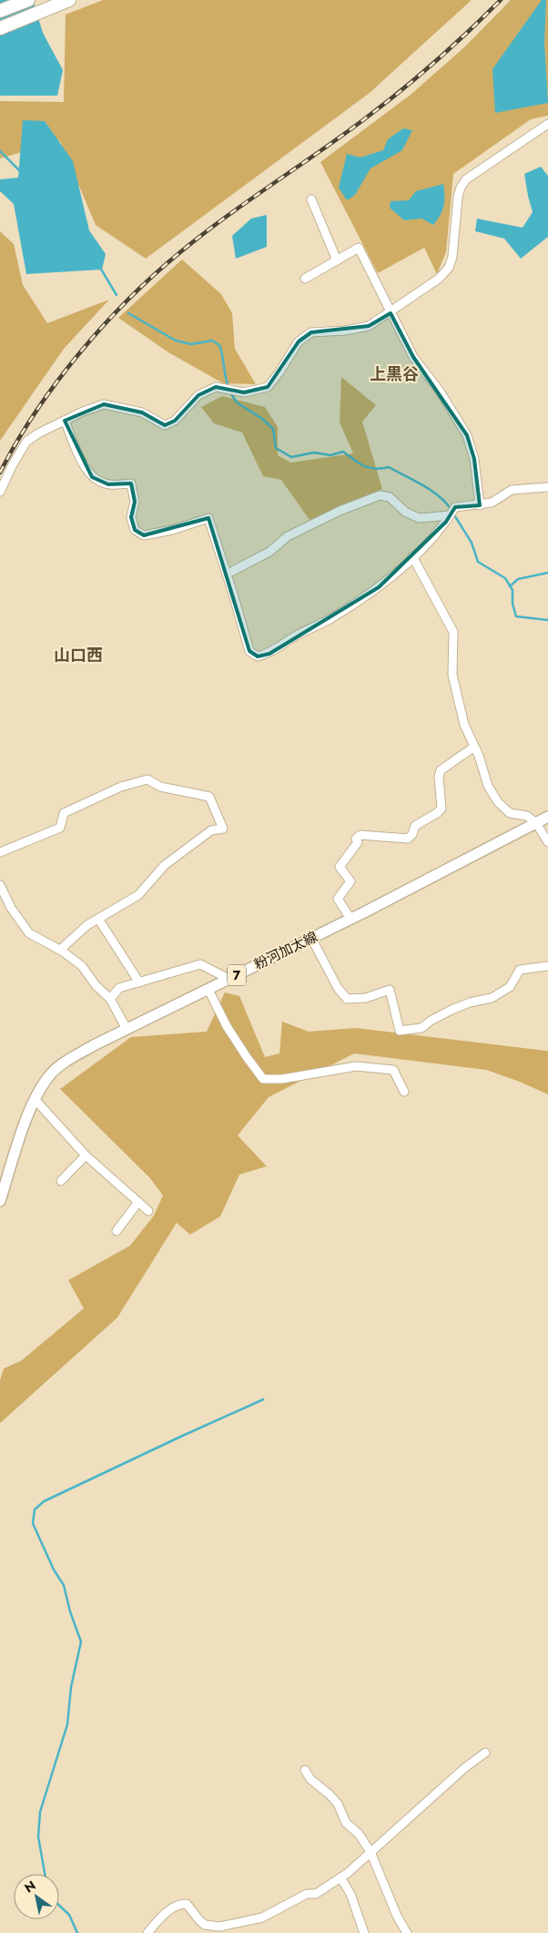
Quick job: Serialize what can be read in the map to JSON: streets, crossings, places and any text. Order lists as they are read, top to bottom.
{
  "streets": {
    "main road": ["粉河加太線", "7"]
  },
  "districts": ["上黒谷", "山口西"],
  "north": "top left"
}
